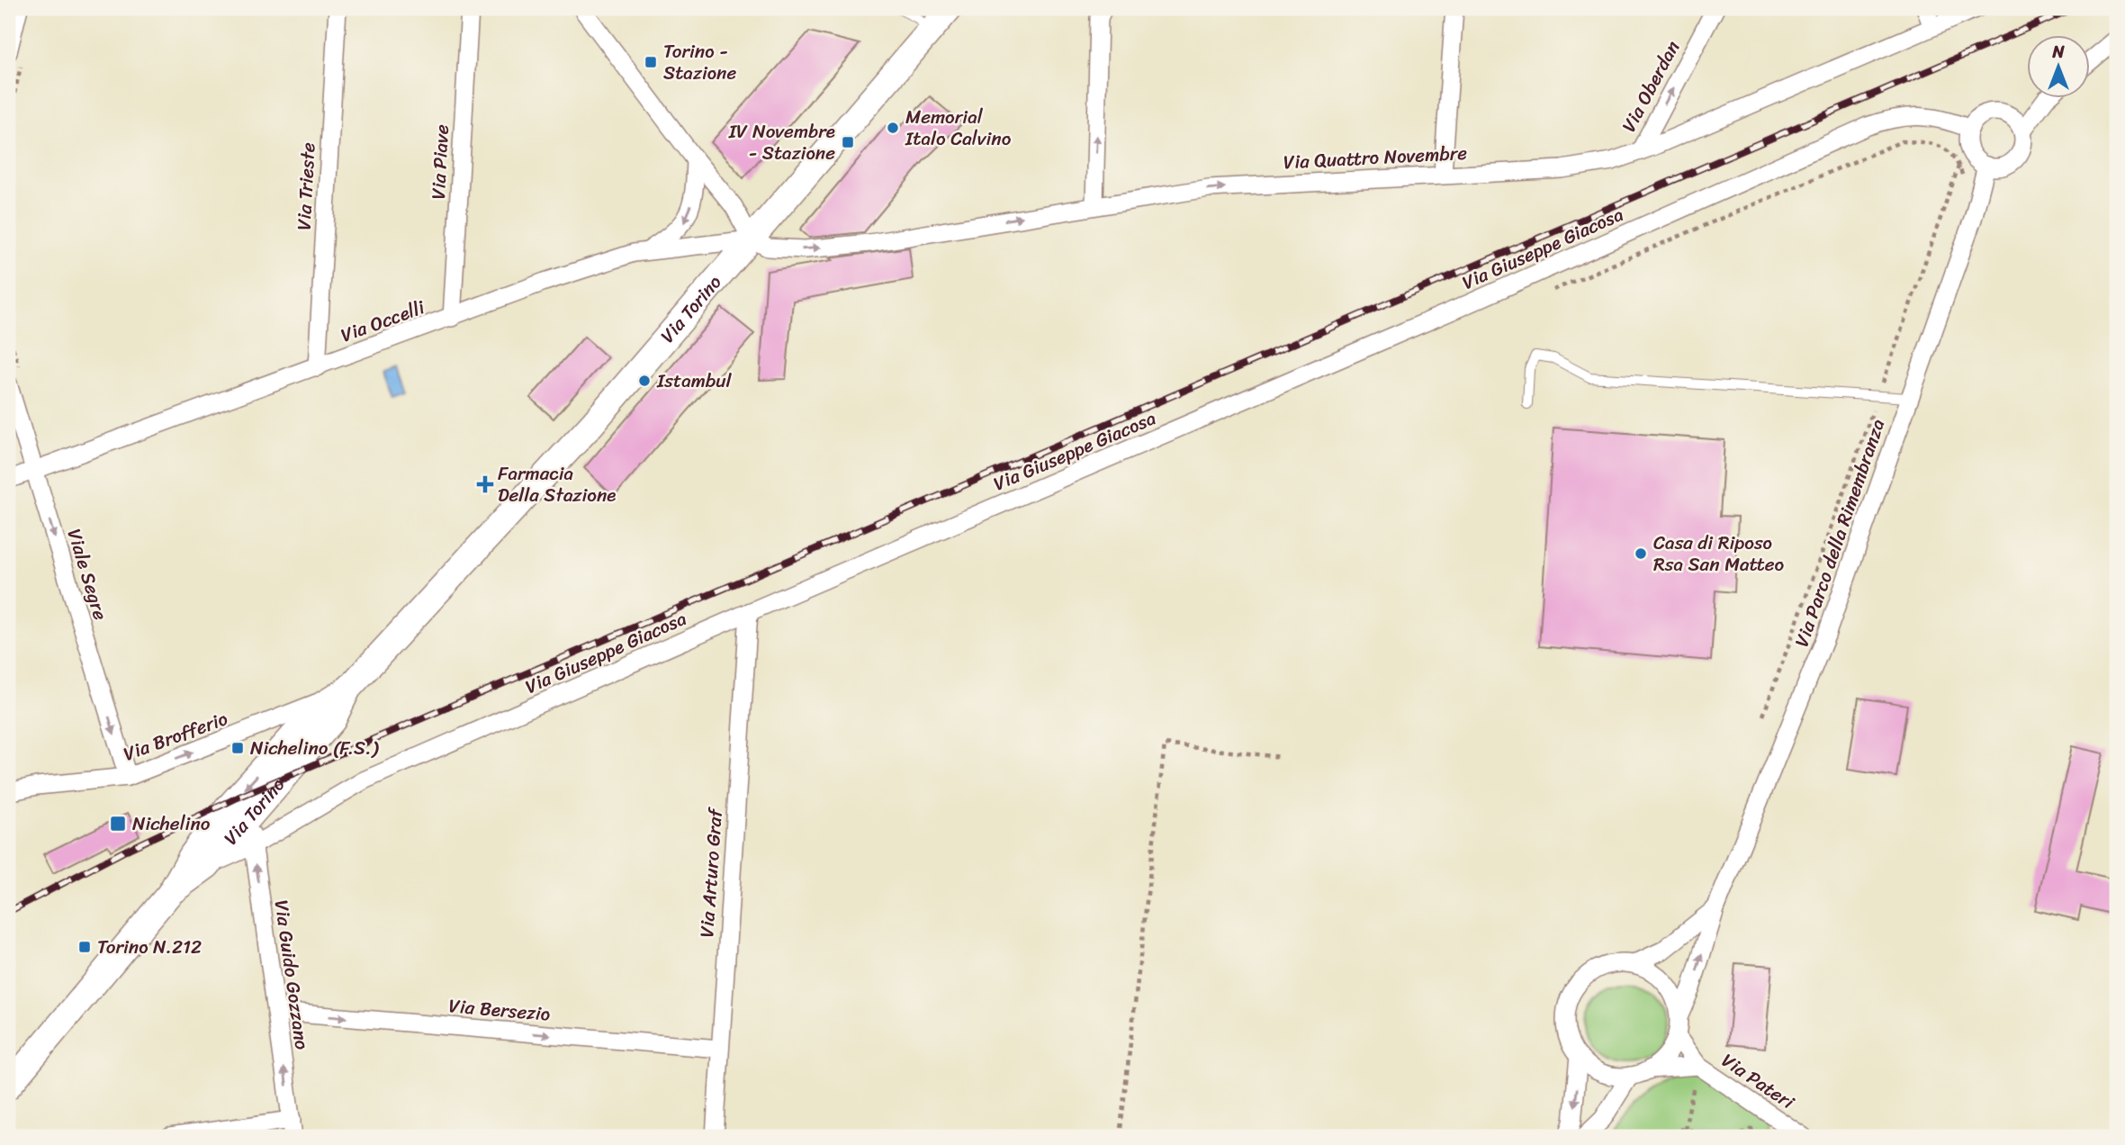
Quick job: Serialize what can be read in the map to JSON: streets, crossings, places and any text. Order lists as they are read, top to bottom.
{
  "streets": {
    "main road": ["Via Torino"],
    "street": [
      "Via Oberdan",
      "Via Quattro Novembre",
      "Via Piave",
      "Via Trieste",
      "Via Giuseppe Giacosa",
      "Via Occelli",
      "Via Parco della Rimembranza",
      "Viale Segre",
      "Via Brofferio",
      "Via Arturo Graf",
      "Via Guido Gozzano",
      "Via Bersezio",
      "Via Pateri"
    ]
  },
  "crossings": [
    ["Via Oberdan", "Via Quattro Novembre"],
    ["Via Quattro Novembre", "Via Torino"],
    ["Via Quattro Novembre", "Via Occelli"],
    ["Via Piave", "Via Occelli"],
    ["Via Trieste", "Via Occelli"],
    ["Via Giuseppe Giacosa", "Via Torino"],
    ["Via Giuseppe Giacosa", "Via Parco della Rimembranza"],
    ["Via Giuseppe Giacosa", "Via Arturo Graf"],
    ["Via Giuseppe Giacosa", "Via Guido Gozzano"],
    ["Via Torino", "Via Occelli"],
    ["Via Torino", "Via Brofferio"],
    ["Via Torino", "Via Guido Gozzano"],
    ["Via Occelli", "Viale Segre"],
    ["Via Parco della Rimembranza", "Via Pateri"],
    ["Viale Segre", "Via Brofferio"],
    ["Via Arturo Graf", "Via Bersezio"],
    ["Via Guido Gozzano", "Via Bersezio"]
  ],
  "one_way": [
    "Via Oberdan",
    "Via Quattro Novembre",
    "Viale Segre",
    "Via Brofferio",
    "Via Guido Gozzano",
    "Via Bersezio"
  ],
  "places": {
    "transit": [
      "Torino - Stazione",
      "IV Novembre - Stazione",
      "Nichelino (F.S.)",
      "Nichelino",
      "Torino N.212"
    ],
    "other": ["Memorial Italo Calvino", "Istambul", "Casa di Riposo Rsa San Matteo"],
    "health": ["Farmacia Della Stazione"]
  },
  "north": "top"
}
